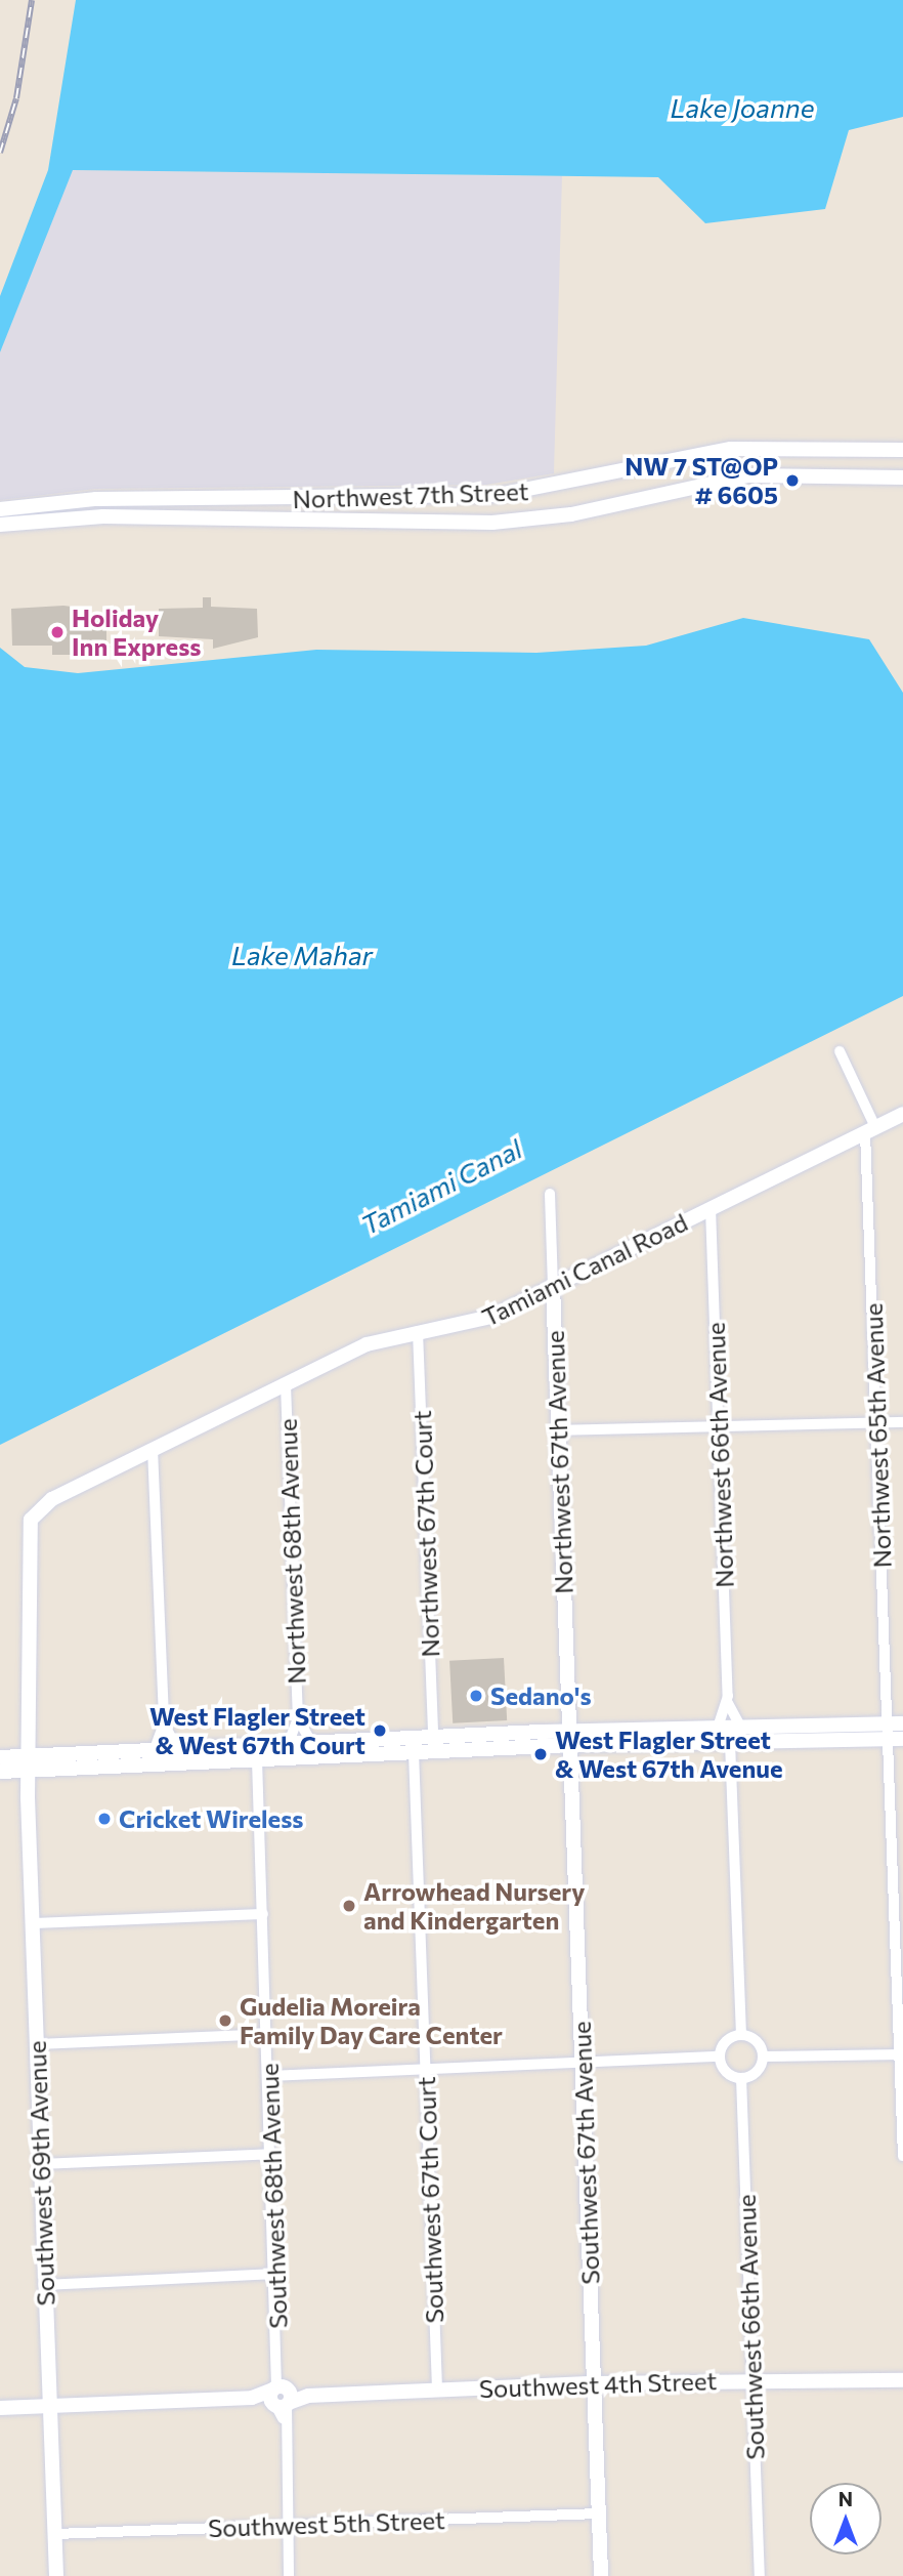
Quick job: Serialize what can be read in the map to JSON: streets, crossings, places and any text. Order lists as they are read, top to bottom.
{
  "streets": {
    "main road": [
      "Northwest 7th Street",
      "Tamiami Canal Road",
      "Northwest 67th Avenue",
      "Southwest 67th Avenue",
      "Southwest 69th Avenue",
      "Southwest 4th Street"
    ],
    "street": [
      "Northwest 65th Avenue",
      "Northwest 66th Avenue",
      "Northwest 67th Court",
      "Northwest 68th Avenue",
      "Southwest 68th Avenue",
      "Southwest 67th Court",
      "Southwest 66th Avenue",
      "Southwest 5th Street"
    ]
  },
  "crossings": [
    ["Tamiami Canal Road", "Northwest 65th Avenue"],
    ["Tamiami Canal Road", "Northwest 66th Avenue"],
    ["Tamiami Canal Road", "Northwest 67th Avenue"],
    ["Tamiami Canal Road", "Northwest 67th Court"],
    ["Tamiami Canal Road", "Northwest 68th Avenue"],
    ["Tamiami Canal Road", "Southwest 69th Avenue"],
    ["Northwest 67th Avenue", "Southwest 67th Avenue"],
    ["Southwest 67th Avenue", "Southwest 4th Street"],
    ["Southwest 67th Avenue", "Southwest 5th Street"],
    ["Southwest 69th Avenue", "Southwest 4th Street"],
    ["Southwest 69th Avenue", "Southwest 5th Street"],
    ["Southwest 68th Avenue", "Southwest 4th Street"],
    ["Southwest 68th Avenue", "Southwest 5th Street"],
    ["Southwest 67th Court", "Southwest 4th Street"],
    ["Southwest 66th Avenue", "Southwest 4th Street"]
  ],
  "water": ["Lake Joanne", "Lake Mahar", "Tamiami Canal"],
  "places": [
    "NW 7 ST@OP # 6605",
    "Holiday Inn Express",
    "Sedano's",
    "West Flagler Street & West 67th Court",
    "West Flagler Street & West 67th Avenue",
    "Cricket Wireless",
    "Arrowhead Nursery and Kindergarten",
    "Gudelia Moreira Family Day Care Center"
  ],
  "north": "top"
}
